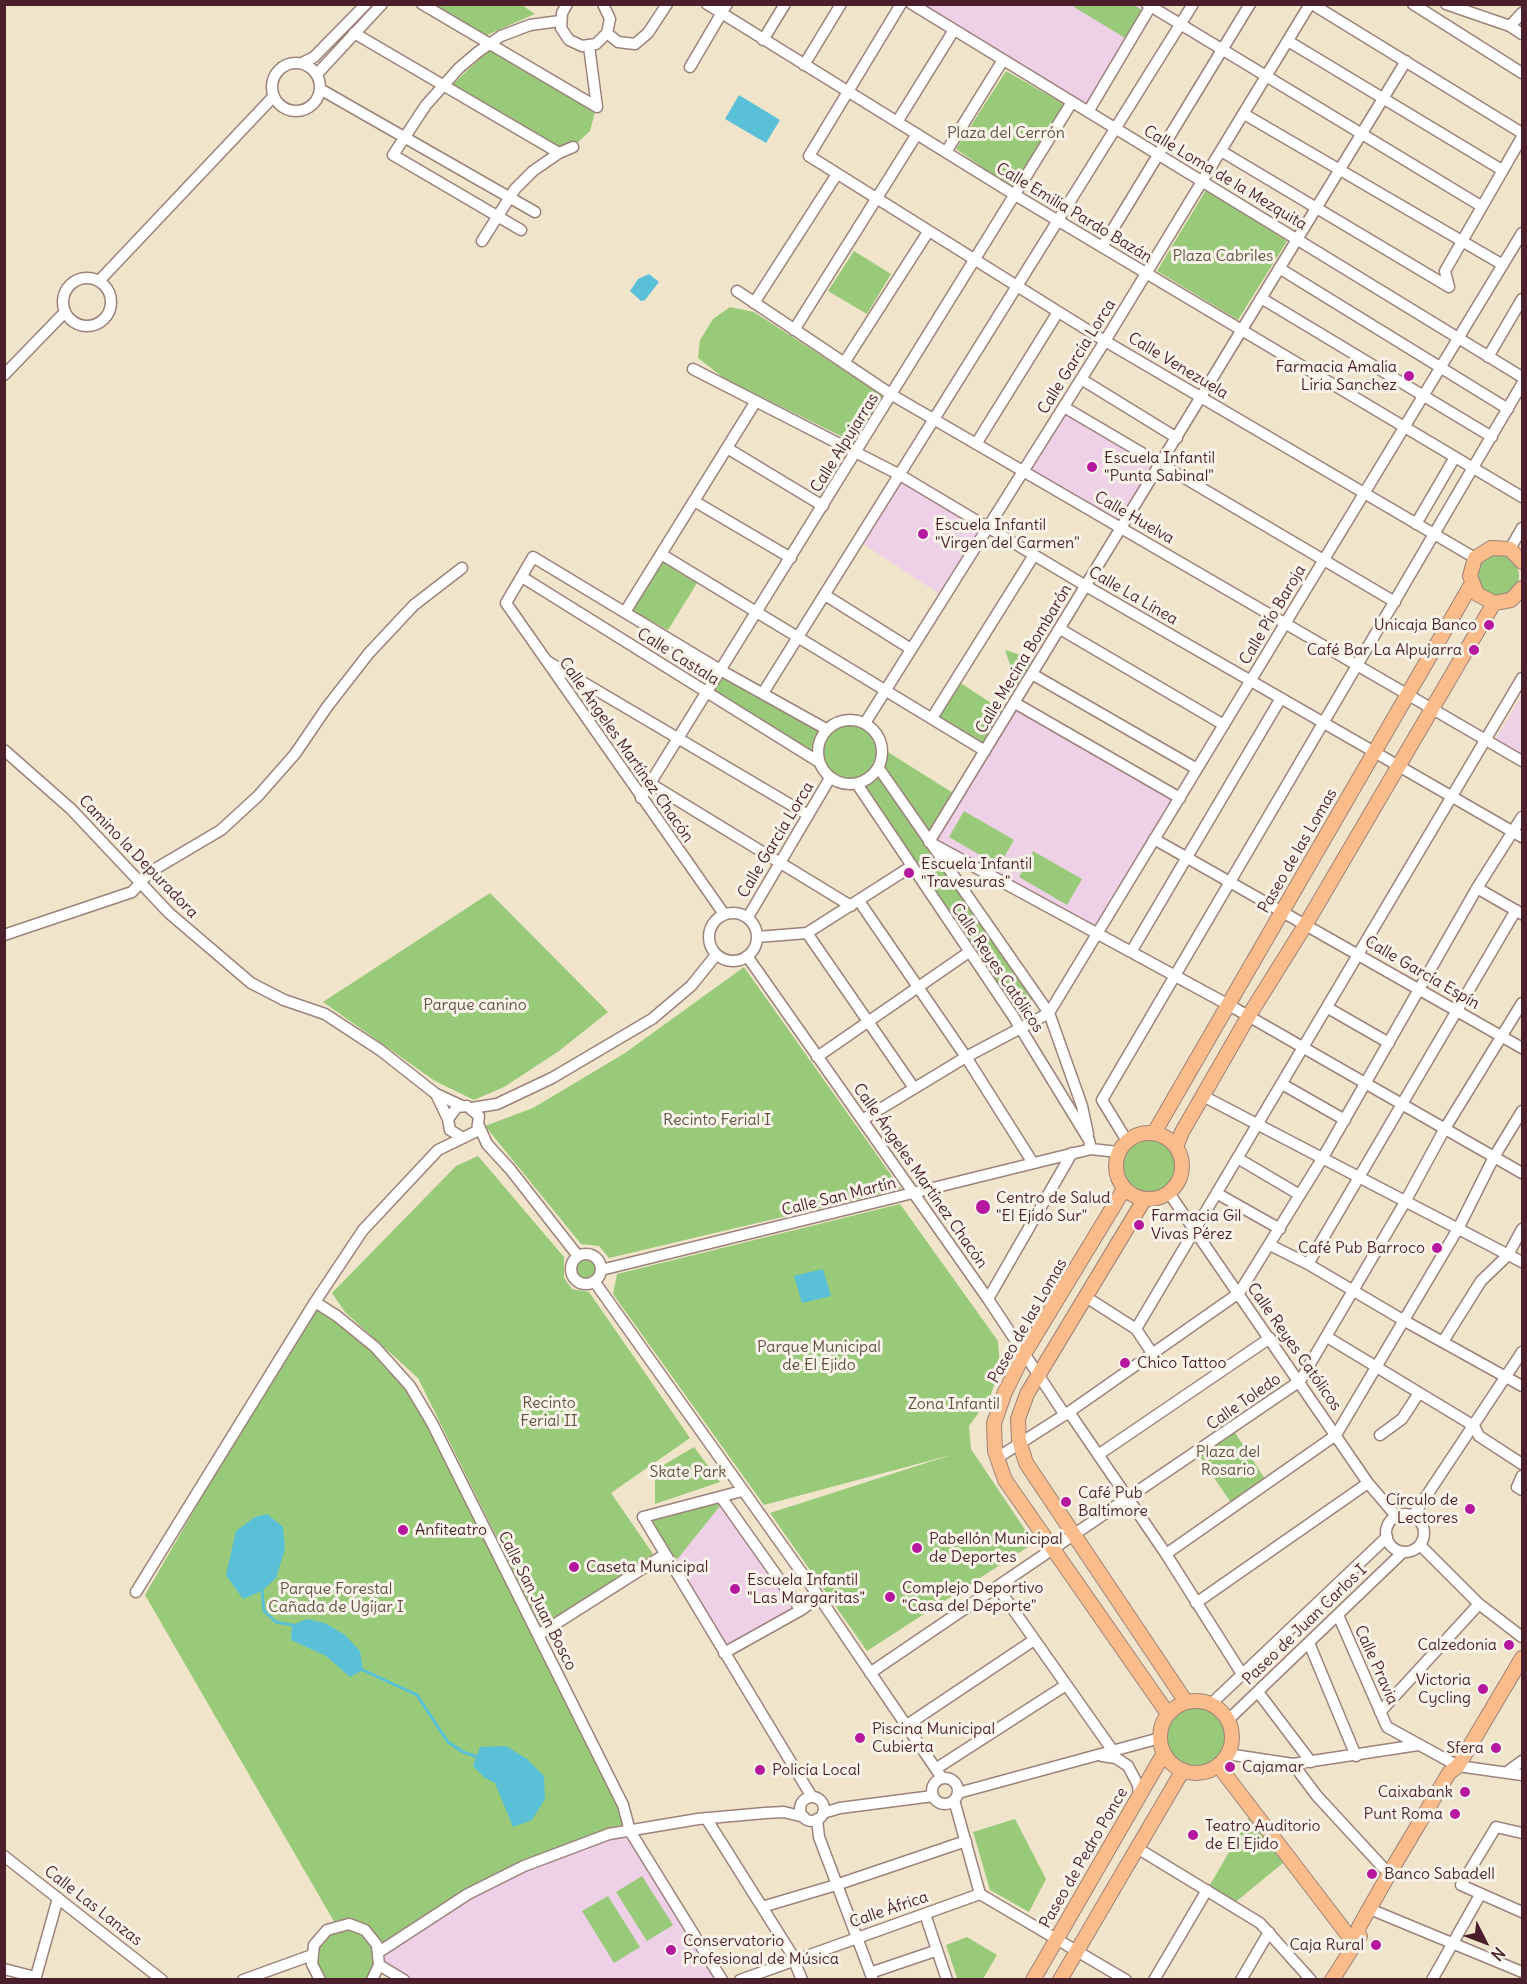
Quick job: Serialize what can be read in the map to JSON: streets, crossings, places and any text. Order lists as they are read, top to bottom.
{
  "streets": {
    "main road": ["Paseo de las Lomas", "Paseo de Pedro Ponce"],
    "street": [
      "Calle Loma de la Mezquita",
      "Calle Emilia Pardo Bazán",
      "Calle García Lorca",
      "Calle Venezuela",
      "Calle Alpujarras",
      "Calle Huelva",
      "Calle La Línea",
      "Calle Pío Baroja",
      "Calle Castala",
      "Calle Mecina Bombarón",
      "Calle Ángeles Martínez Chacón",
      "Camino la Depuradora",
      "Calle Reyes Católicos",
      "Calle García Espín",
      "Calle San Martín",
      "Calle Toledo",
      "Calle San Juan Bosco",
      "Paseo de Juan Carlos I",
      "Calle Pravia",
      "Calle Las Lanzas",
      "Calle África"
    ]
  },
  "crossings": [
    ["Calle Loma de la Mezquita", "Calle García Lorca"],
    ["Calle Loma de la Mezquita", "Calle Alpujarras"],
    ["Calle Loma de la Mezquita", "Calle Pío Baroja"],
    ["Calle Loma de la Mezquita", "Calle Mecina Bombarón"],
    ["Calle Emilia Pardo Bazán", "Calle García Lorca"],
    ["Calle Emilia Pardo Bazán", "Calle Venezuela"],
    ["Calle Emilia Pardo Bazán", "Calle Alpujarras"],
    ["Calle Emilia Pardo Bazán", "Calle Pío Baroja"],
    ["Calle Emilia Pardo Bazán", "Calle Mecina Bombarón"],
    ["Calle García Lorca", "Calle Venezuela"],
    ["Calle García Lorca", "Calle Huelva"],
    ["Calle García Lorca", "Calle La Línea"],
    ["Calle García Lorca", "Calle Castala"],
    ["Calle García Lorca", "Calle Ángeles Martínez Chacón"],
    ["Calle García Lorca", "Calle Reyes Católicos"],
    ["Calle Venezuela", "Calle Alpujarras"],
    ["Calle Venezuela", "Calle Pío Baroja"],
    ["Calle Venezuela", "Calle Mecina Bombarón"],
    ["Calle Alpujarras", "Calle Huelva"],
    ["Calle Alpujarras", "Calle La Línea"],
    ["Calle Alpujarras", "Calle Castala"],
    ["Calle Alpujarras", "Calle Ángeles Martínez Chacón"],
    ["Calle Huelva", "Calle Pío Baroja"],
    ["Calle Huelva", "Calle Mecina Bombarón"],
    ["Calle Huelva", "Paseo de las Lomas"],
    ["Calle La Línea", "Calle Pío Baroja"],
    ["Calle La Línea", "Calle Mecina Bombarón"],
    ["Calle La Línea", "Paseo de las Lomas"],
    ["Calle Pío Baroja", "Calle Reyes Católicos"],
    ["Calle Castala", "Calle Ángeles Martínez Chacón"],
    ["Calle Castala", "Calle Reyes Católicos"],
    ["Calle Mecina Bombarón", "Calle Reyes Católicos"],
    ["Calle Ángeles Martínez Chacón", "Paseo de las Lomas"],
    ["Calle Ángeles Martínez Chacón", "Calle San Martín"],
    ["Calle Ángeles Martínez Chacón", "Calle Toledo"],
    ["Calle Ángeles Martínez Chacón", "Paseo de Juan Carlos I"],
    ["Paseo de las Lomas", "Calle Reyes Católicos"],
    ["Paseo de las Lomas", "Calle García Espín"],
    ["Paseo de las Lomas", "Calle San Martín"],
    ["Paseo de las Lomas", "Calle Toledo"],
    ["Paseo de las Lomas", "Paseo de Juan Carlos I"],
    ["Paseo de las Lomas", "Paseo de Pedro Ponce"],
    ["Calle Reyes Católicos", "Calle San Martín"],
    ["Calle Reyes Católicos", "Calle Toledo"],
    ["Calle Reyes Católicos", "Paseo de Juan Carlos I"],
    ["Calle García Espín", "Calle Toledo"],
    ["Paseo de Juan Carlos I", "Calle Pravia"],
    ["Paseo de Juan Carlos I", "Paseo de Pedro Ponce"]
  ],
  "parks": [
    "Plaza del Cerrón",
    "Plaza Cabriles",
    "Parque canino",
    "Recinto Ferial I",
    "Parque Municipal de El Ejido",
    "Recinto Ferial II",
    "Zona Infantil",
    "Plaza del Rosario",
    "Skate Park",
    "Parque Forestal Cañada de Ugíjar I"
  ],
  "places": [
    "Farmacia Amalia Liria Sanchez",
    "Escuela Infantil \"Punta Sabinal\"",
    "Escuela Infantil \"Virgen del Carmen\"",
    "Unicaja Banco",
    "Café Bar La Alpujarra",
    "Escuela Infantil \"Travesuras\"",
    "Centro de Salud \"El Ejido Sur\"",
    "Farmacia Gil Vivas Pérez",
    "Café Pub Barroco",
    "Chico Tattoo",
    "Café Pub Baltimore",
    "Círculo de Lectores",
    "Anfiteatro",
    "Pabellón Municipal de Deportes",
    "Caseta Municipal",
    "Escuela Infantil \"Las Margaritas\"",
    "Complejo Deportivo \"Casa del Deporte\"",
    "Calzedonia",
    "Victoria Cycling",
    "Piscina Municipal Cubierta",
    "Sfera",
    "Cajamar",
    "Policía Local",
    "Caixabank",
    "Punt Roma",
    "Teatro Auditorio de El Ejido",
    "Banco Sabadell",
    "Caja Rural",
    "Conservatorio Profesional de Música"
  ],
  "north": "bottom right"
}
